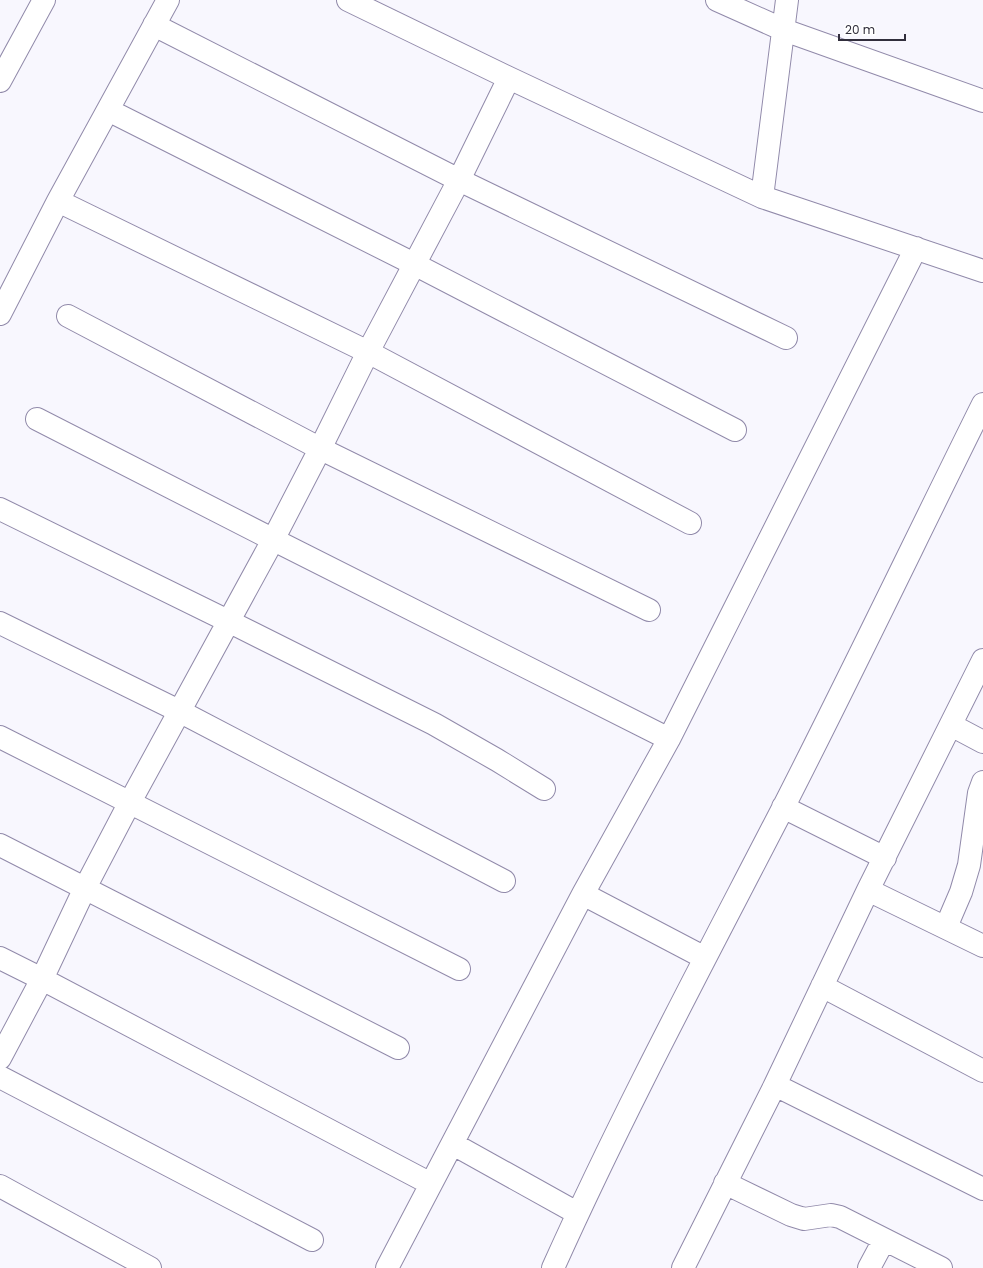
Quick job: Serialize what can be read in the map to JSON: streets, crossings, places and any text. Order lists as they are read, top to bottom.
{
  "scale_bar": "20 m"
}
